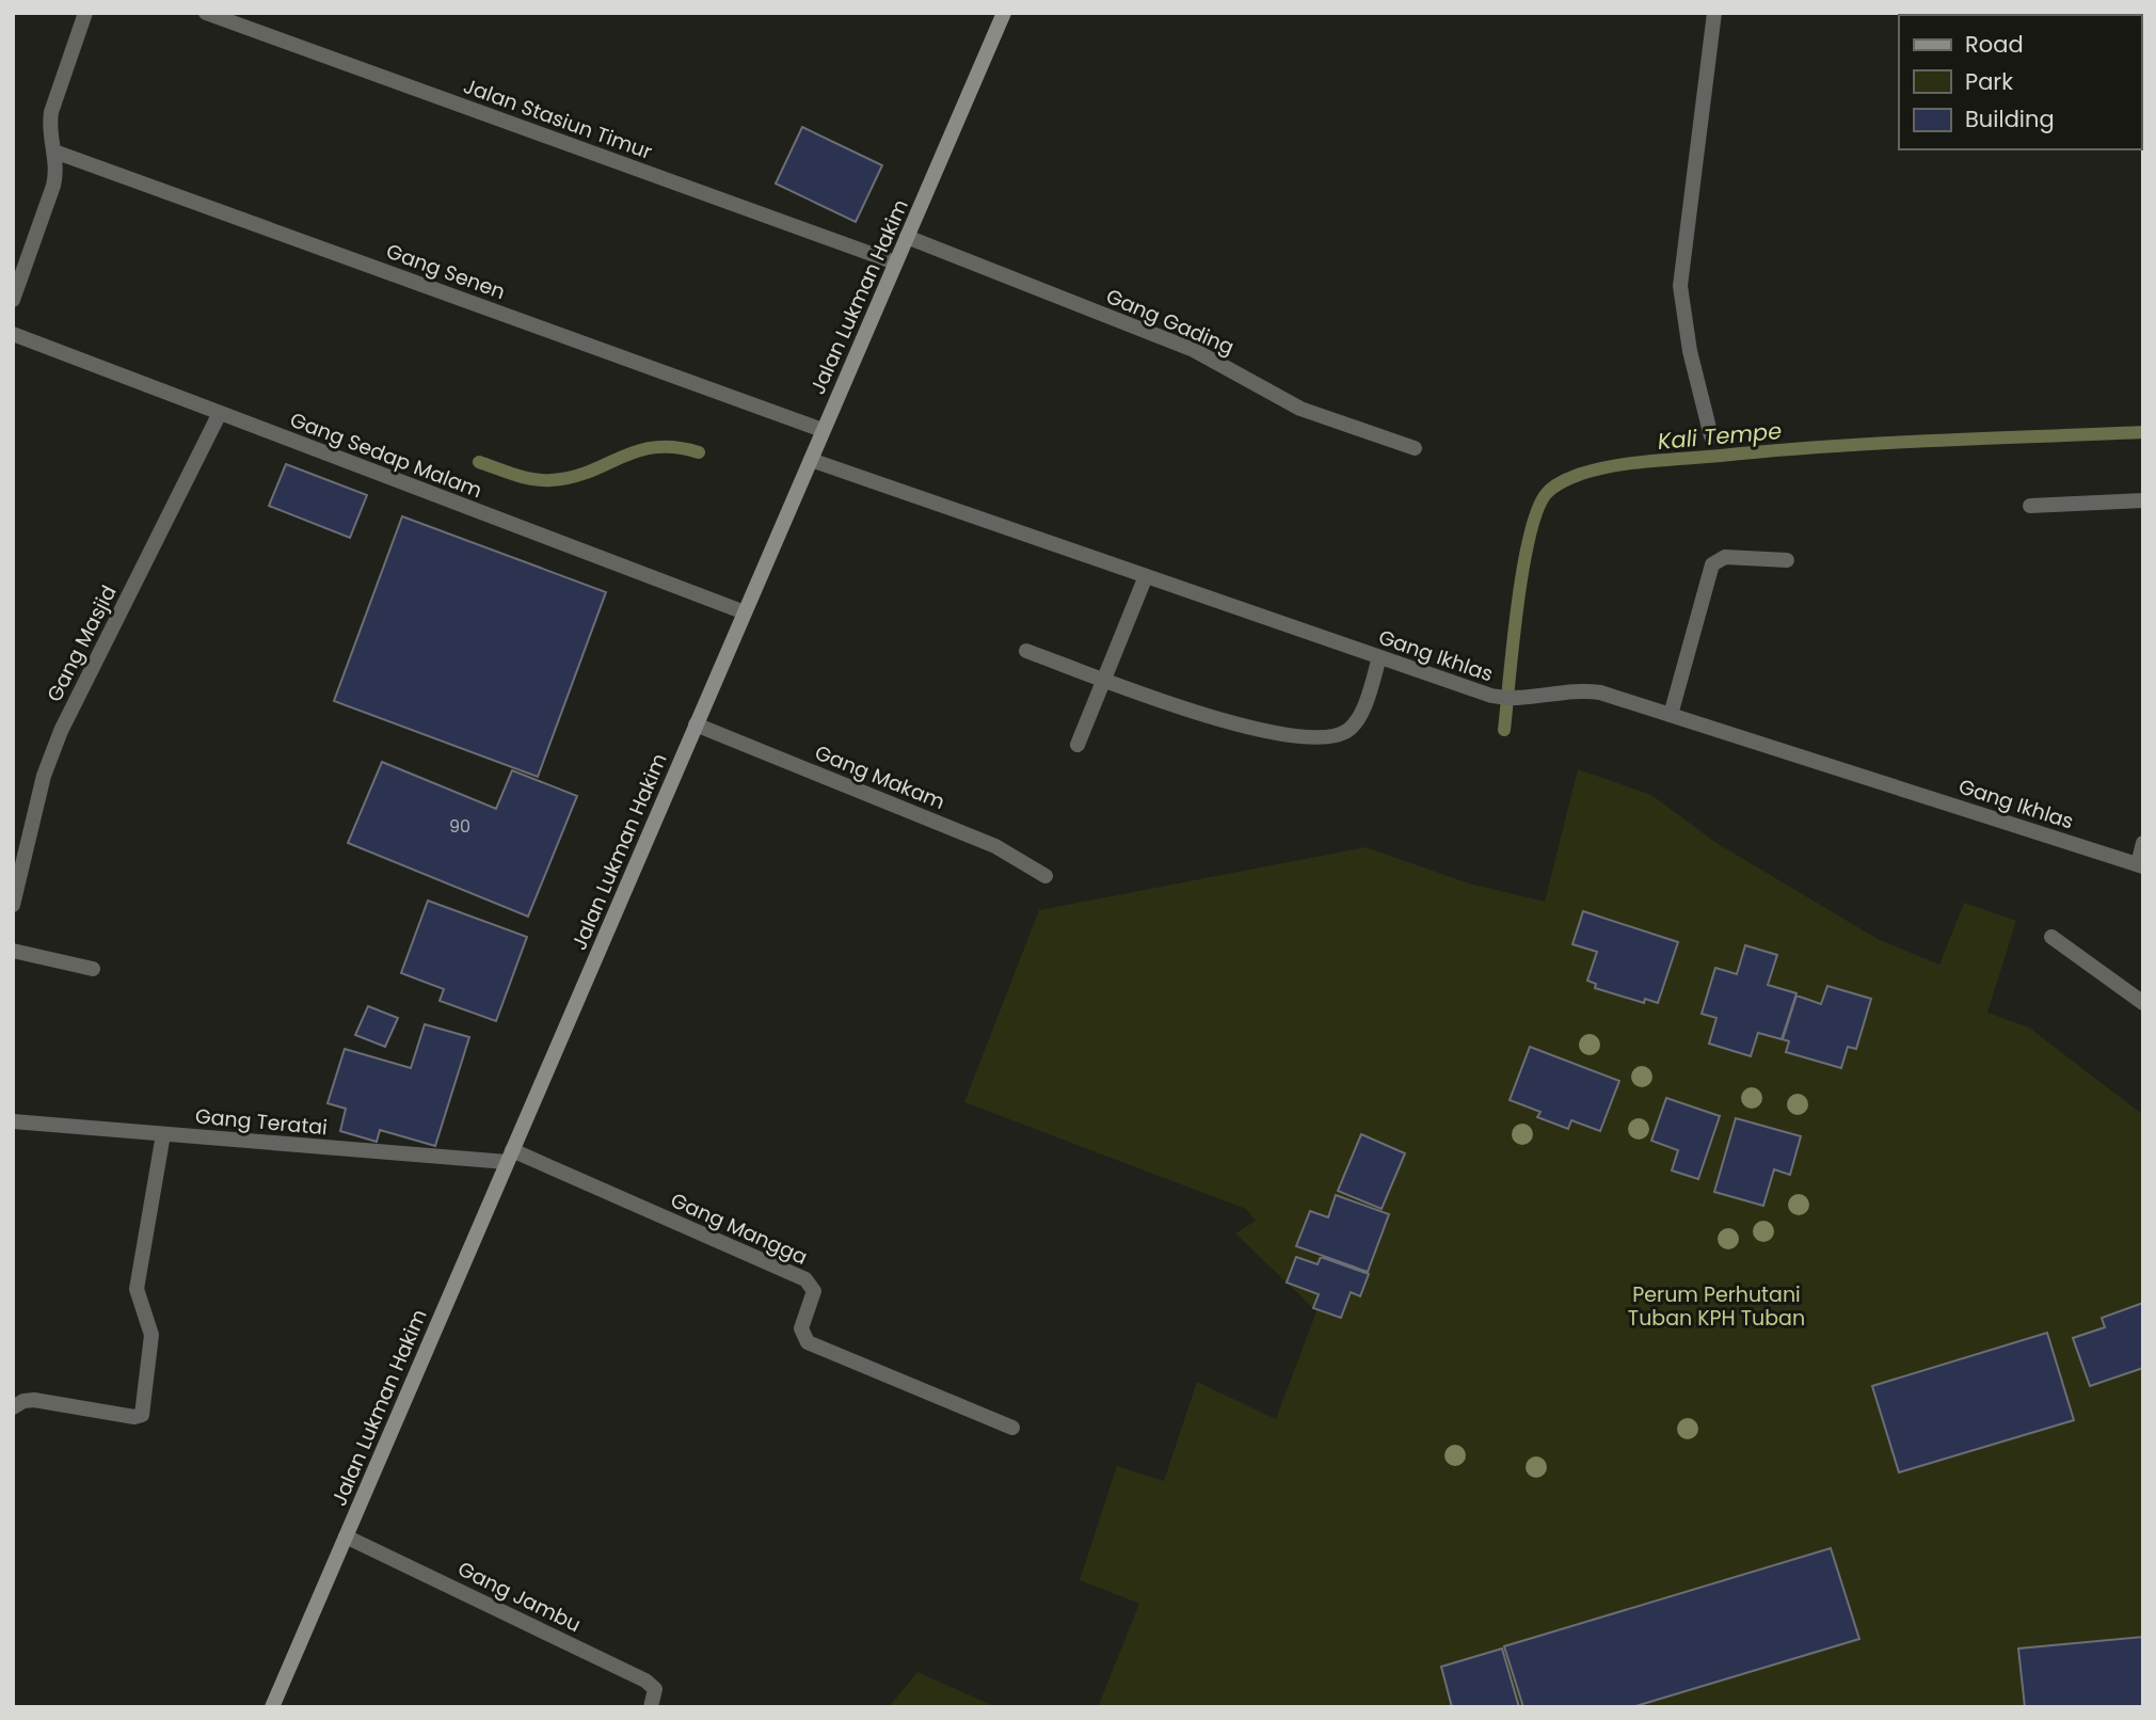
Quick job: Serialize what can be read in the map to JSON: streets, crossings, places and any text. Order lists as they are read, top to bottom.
{
  "streets": {
    "main road": ["Jalan Lukman Hakim"],
    "street": [
      "Jalan Stasiun Timur",
      "Gang Senen",
      "Gang Gading",
      "Gang Sedap Malam",
      "Gang Masjid",
      "Gang Ikhlas",
      "Gang Makam",
      "Gang Teratai",
      "Gang Mangga",
      "Gang Jambu"
    ]
  },
  "crossings": [
    ["Jalan Stasiun Timur", "Jalan Lukman Hakim"],
    ["Gang Senen", "Jalan Lukman Hakim"],
    ["Jalan Lukman Hakim", "Gang Gading"],
    ["Jalan Lukman Hakim", "Gang Sedap Malam"],
    ["Jalan Lukman Hakim", "Gang Ikhlas"],
    ["Jalan Lukman Hakim", "Gang Makam"],
    ["Jalan Lukman Hakim", "Gang Teratai"],
    ["Jalan Lukman Hakim", "Gang Mangga"],
    ["Jalan Lukman Hakim", "Gang Jambu"],
    ["Gang Sedap Malam", "Gang Masjid"],
    ["Gang Teratai", "Gang Mangga"]
  ],
  "water": ["Kali Tempe"],
  "parks": ["Perum Perhutani Tuban KPH Tuban"],
  "house_numbers": ["90"],
  "legend": ["Road", "Park", "Building"]
}
